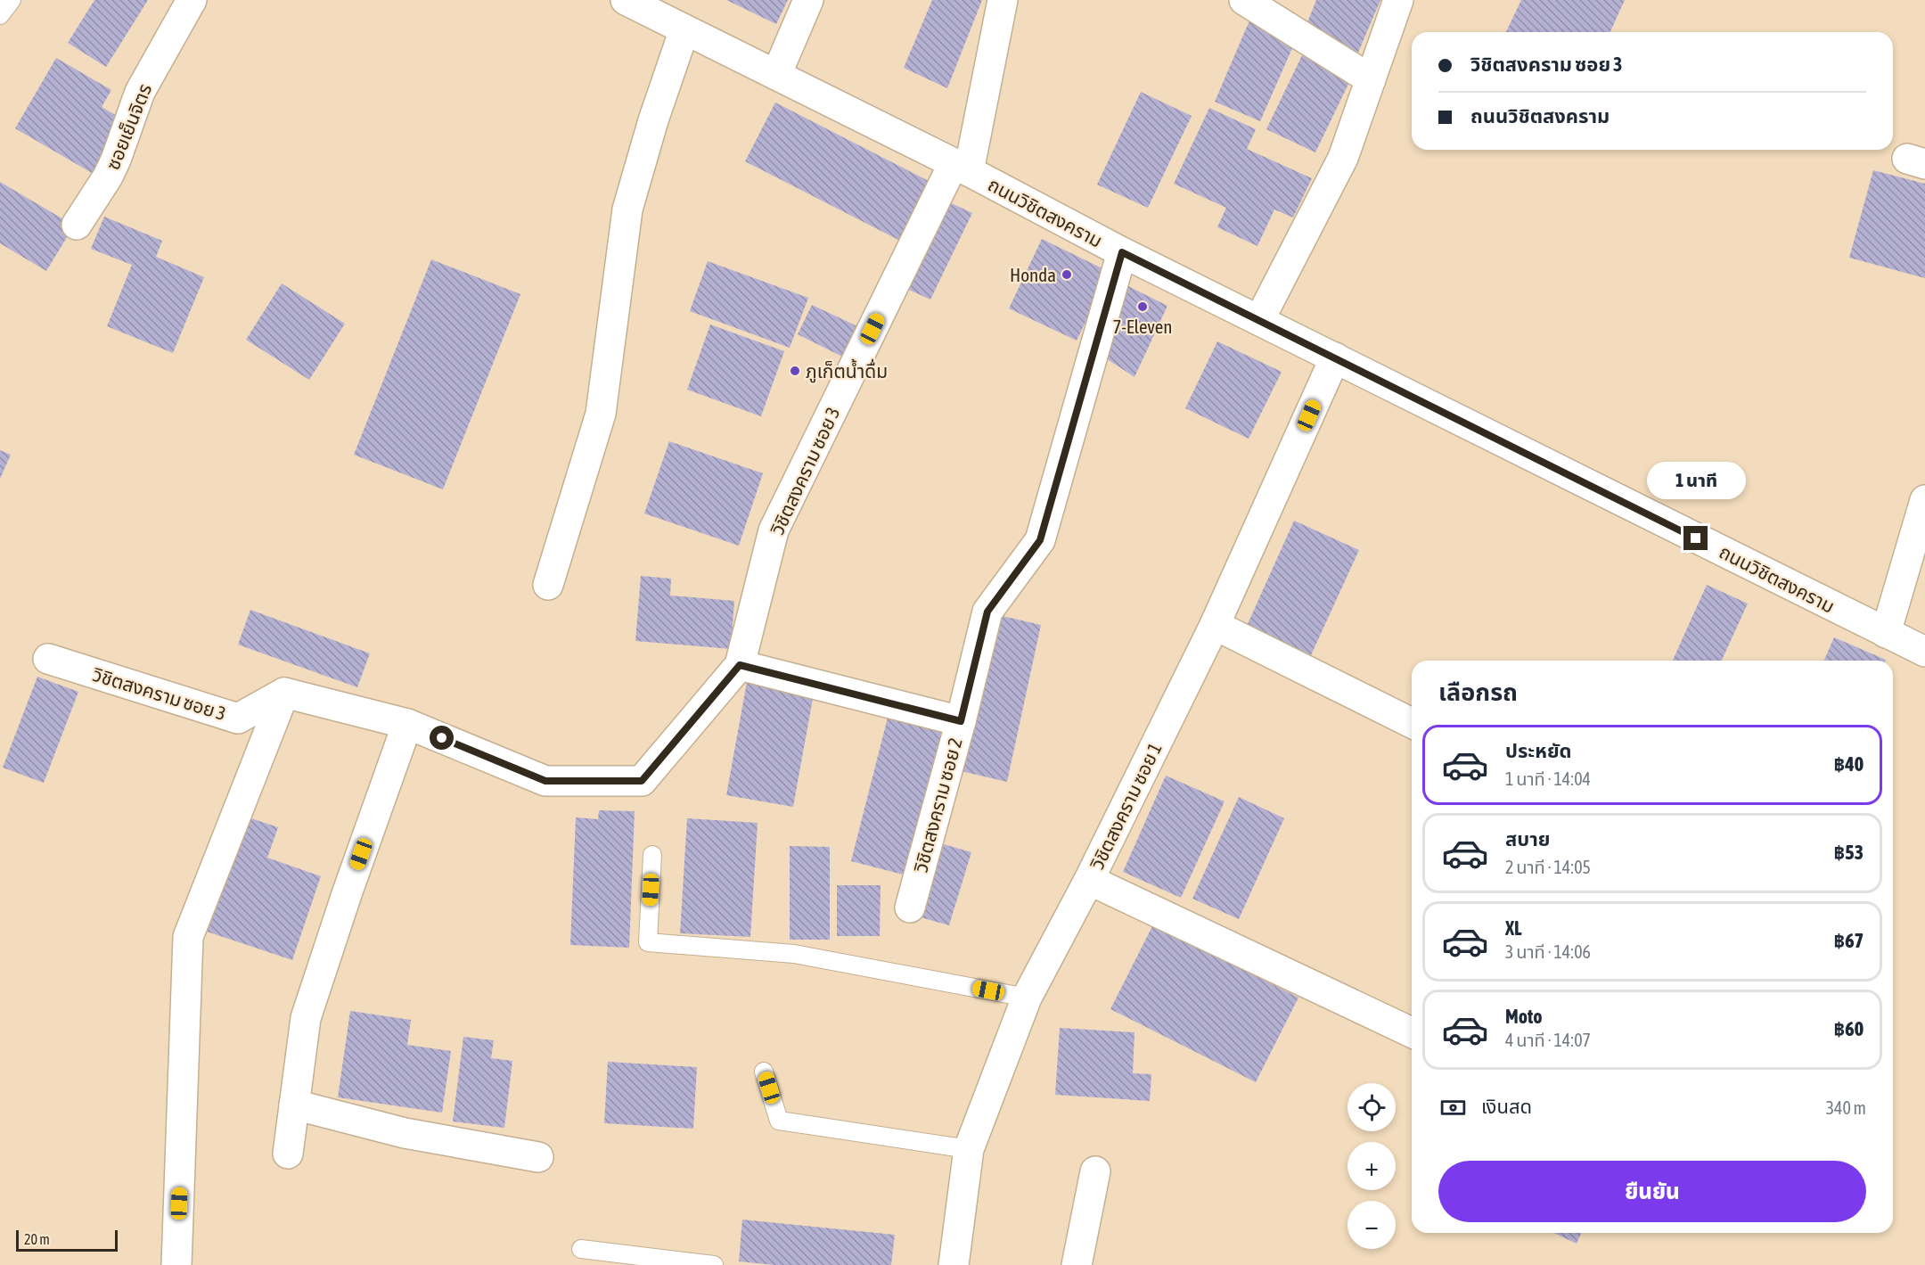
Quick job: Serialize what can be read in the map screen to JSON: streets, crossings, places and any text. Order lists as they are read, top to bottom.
{
  "streets": {
    "street": [
      "ซอยเย็นจิตร",
      "ถนนวิชิตสงคราม",
      "วิชิตสงคราม ซอย 3",
      "วิชิตสงคราม ซอย 2",
      "วิชิตสงคราม ซอย 1"
    ]
  },
  "crossings": [
    ["ถนนวิชิตสงคราม", "วิชิตสงคราม ซอย 3"],
    ["ถนนวิชิตสงคราม", "วิชิตสงคราม ซอย 2"],
    ["ถนนวิชิตสงคราม", "วิชิตสงคราม ซอย 1"]
  ],
  "places": ["Honda", "7-Eleven", "ภูเก็ตน้ำดื่ม"],
  "scale_bar": "20 m",
  "page": {
    "banner": ["วิชิตสงคราม ซอย 3", "ถนนวิชิตสงคราม"],
    "bubble": "1 นาที",
    "heading": "เลือกรถ",
    "list": [
      {
        "name": "ประหยัด",
        "note": "1 นาที · 14:04",
        "value": "฿40"
      },
      {
        "name": "สบาย",
        "note": "2 นาที · 14:05",
        "value": "฿53"
      },
      {
        "name": "XL",
        "note": "3 นาที · 14:06",
        "value": "฿67"
      },
      {
        "name": "Moto",
        "note": "4 นาที · 14:07",
        "value": "฿60"
      }
    ],
    "pay": ["เงินสด", "340 m"],
    "map_buttons": ["+", "−"],
    "buttons": "ยืนยัน",
    "scale": "20 m"
  }
}
